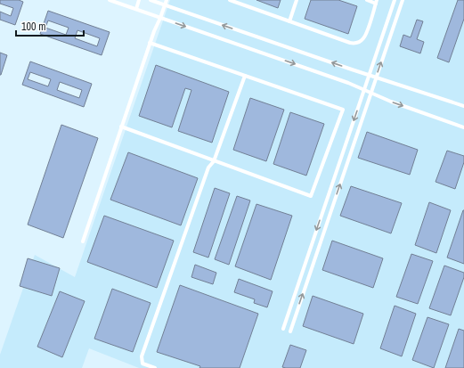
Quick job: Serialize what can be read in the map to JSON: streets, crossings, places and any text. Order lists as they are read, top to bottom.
{
  "scale_bar": "100 m"
}
